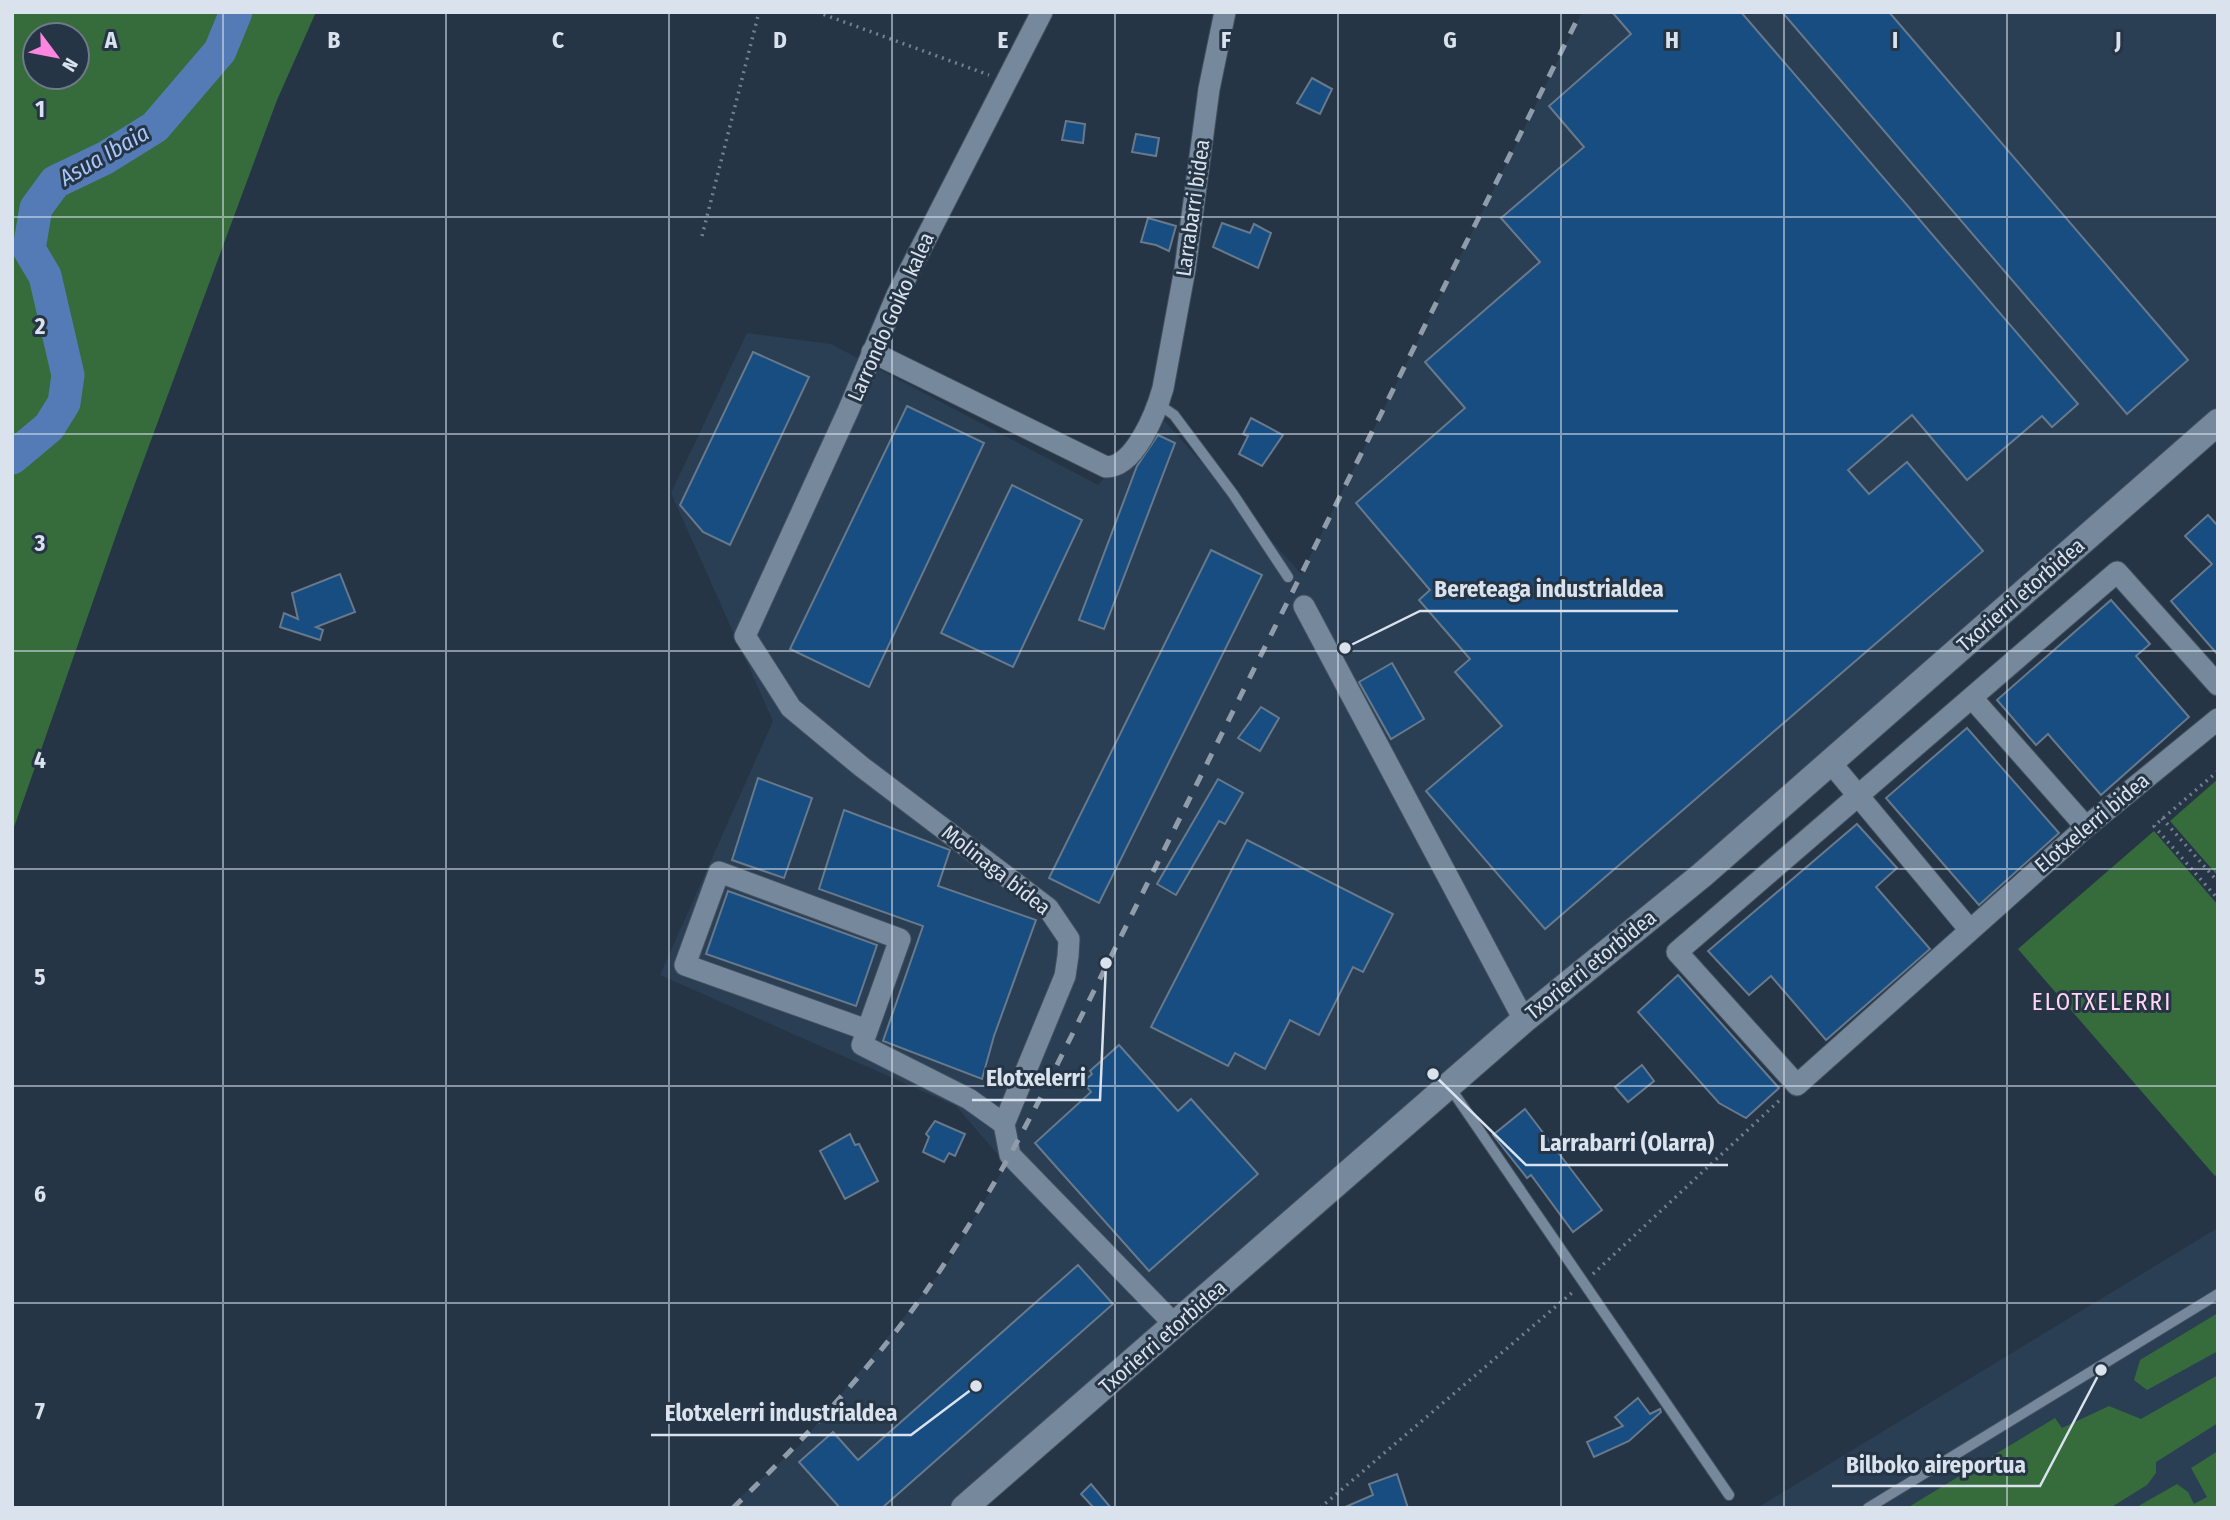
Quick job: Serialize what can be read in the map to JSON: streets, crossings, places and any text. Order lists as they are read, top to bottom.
{
  "streets": {
    "street": [
      "Larrabarri bidea",
      "Larrondo Goiko kalea",
      "Txorierri etorbidea",
      "Elotxelerri bidea",
      "Molinaga bidea"
    ]
  },
  "crossings": [
    ["Larrabarri bidea", "Larrondo Goiko kalea"],
    ["Larrondo Goiko kalea", "Molinaga bidea"]
  ],
  "districts": ["ELOTXELERRI"],
  "water": ["Asua Ibaia"],
  "places": [
    "Bereteaga industrialdea",
    "Elotxelerri",
    "Larrabarri (Olarra)",
    "Bilboko aireportua",
    "Elotxelerri industrialdea"
  ],
  "north": "bottom right",
  "grid": {
    "columns": [
      "A",
      "B",
      "C",
      "D",
      "E",
      "F",
      "G",
      "H",
      "I",
      "J"
    ],
    "rows": [
      "1",
      "2",
      "3",
      "4",
      "5",
      "6",
      "7"
    ]
  }
}
